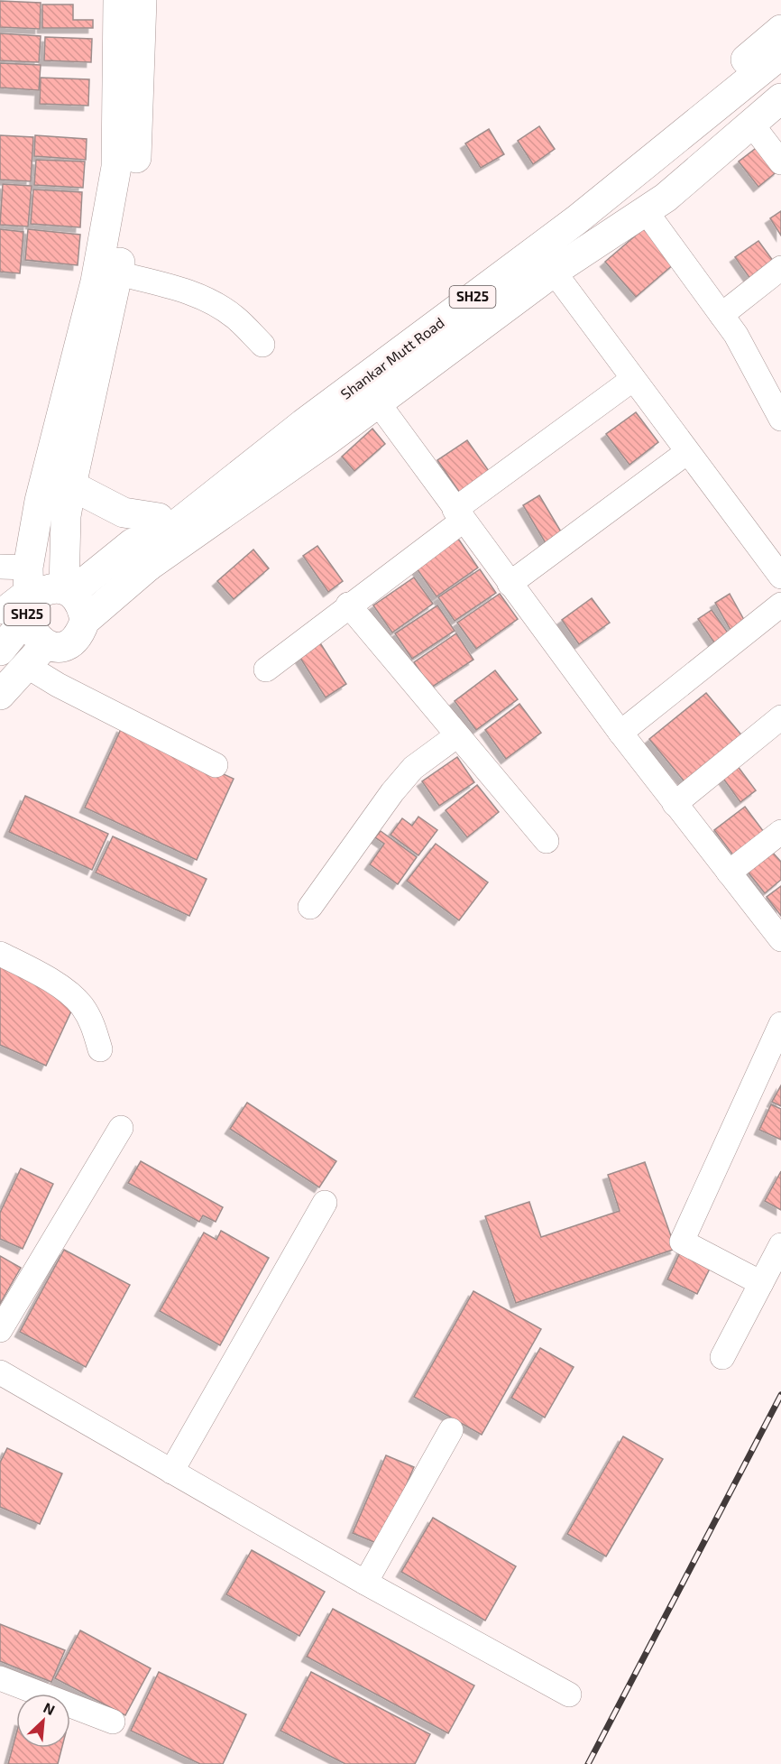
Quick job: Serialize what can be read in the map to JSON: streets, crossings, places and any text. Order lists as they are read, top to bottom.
{
  "streets": {
    "main road": ["SH25", "Shankar Mutt Road"]
  },
  "crossings": [
    ["SH25", "Shankar Mutt Road"]
  ],
  "north": "top right"
}
